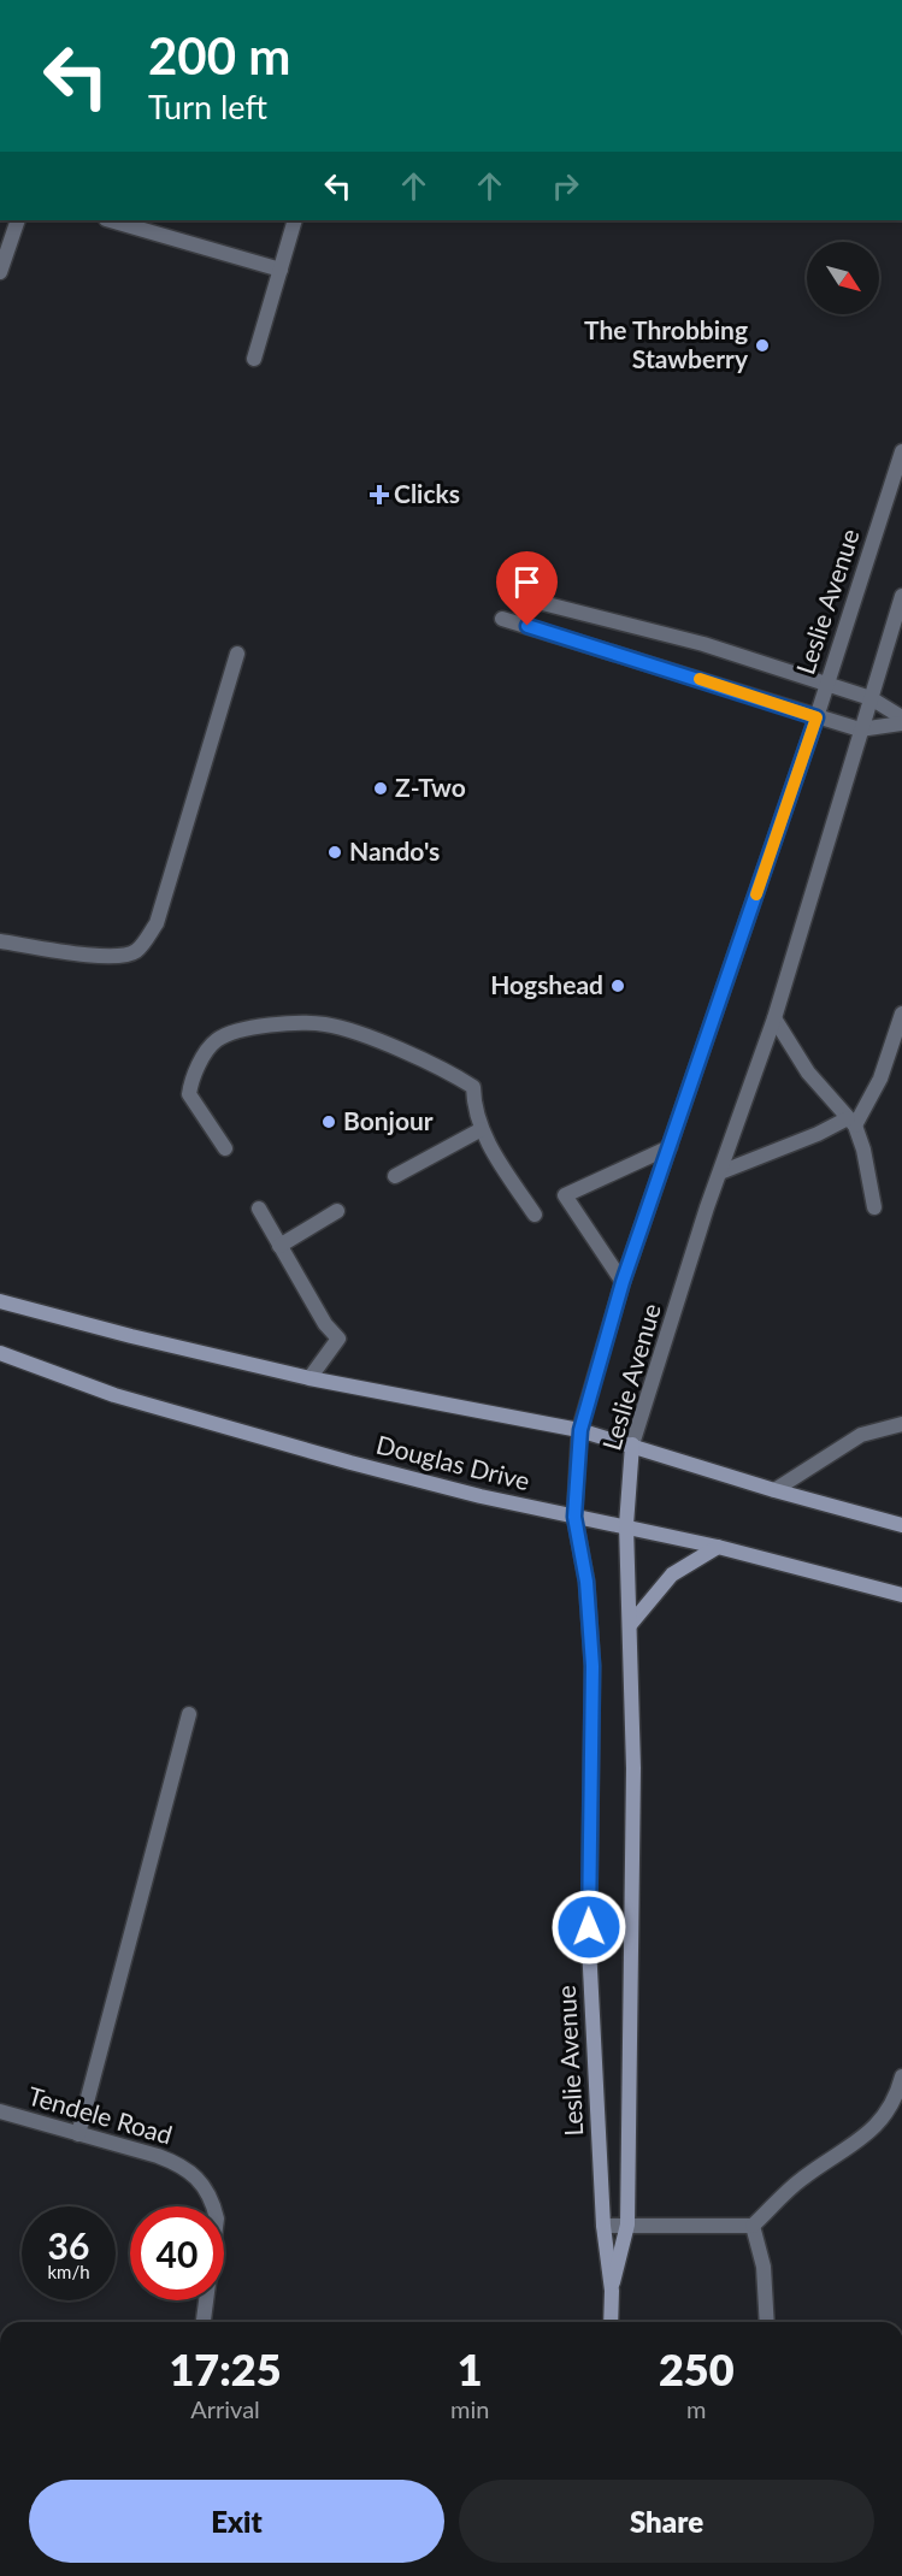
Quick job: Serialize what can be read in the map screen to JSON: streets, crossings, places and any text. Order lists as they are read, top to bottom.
{
  "streets": {
    "street": ["Leslie Avenue", "Douglas Drive", "Tendele Road"]
  },
  "crossings": [
    ["Leslie Avenue", "Douglas Drive"]
  ],
  "places": {
    "other": [
      "The Throbbing Stawberry",
      "Z-Two",
      "Nando's",
      "Hogshead",
      "Bonjour"
    ],
    "health": ["Clicks"]
  },
  "north": "bottom right",
  "page": {
    "turn": ["200 m", "Turn left"],
    "speed": "36 km/h",
    "limit": "40",
    "eta": [
      "17:25",
      "Arrival",
      "1",
      "min",
      "250",
      "m"
    ],
    "buttons": ["Exit", "Share"]
  }
}
